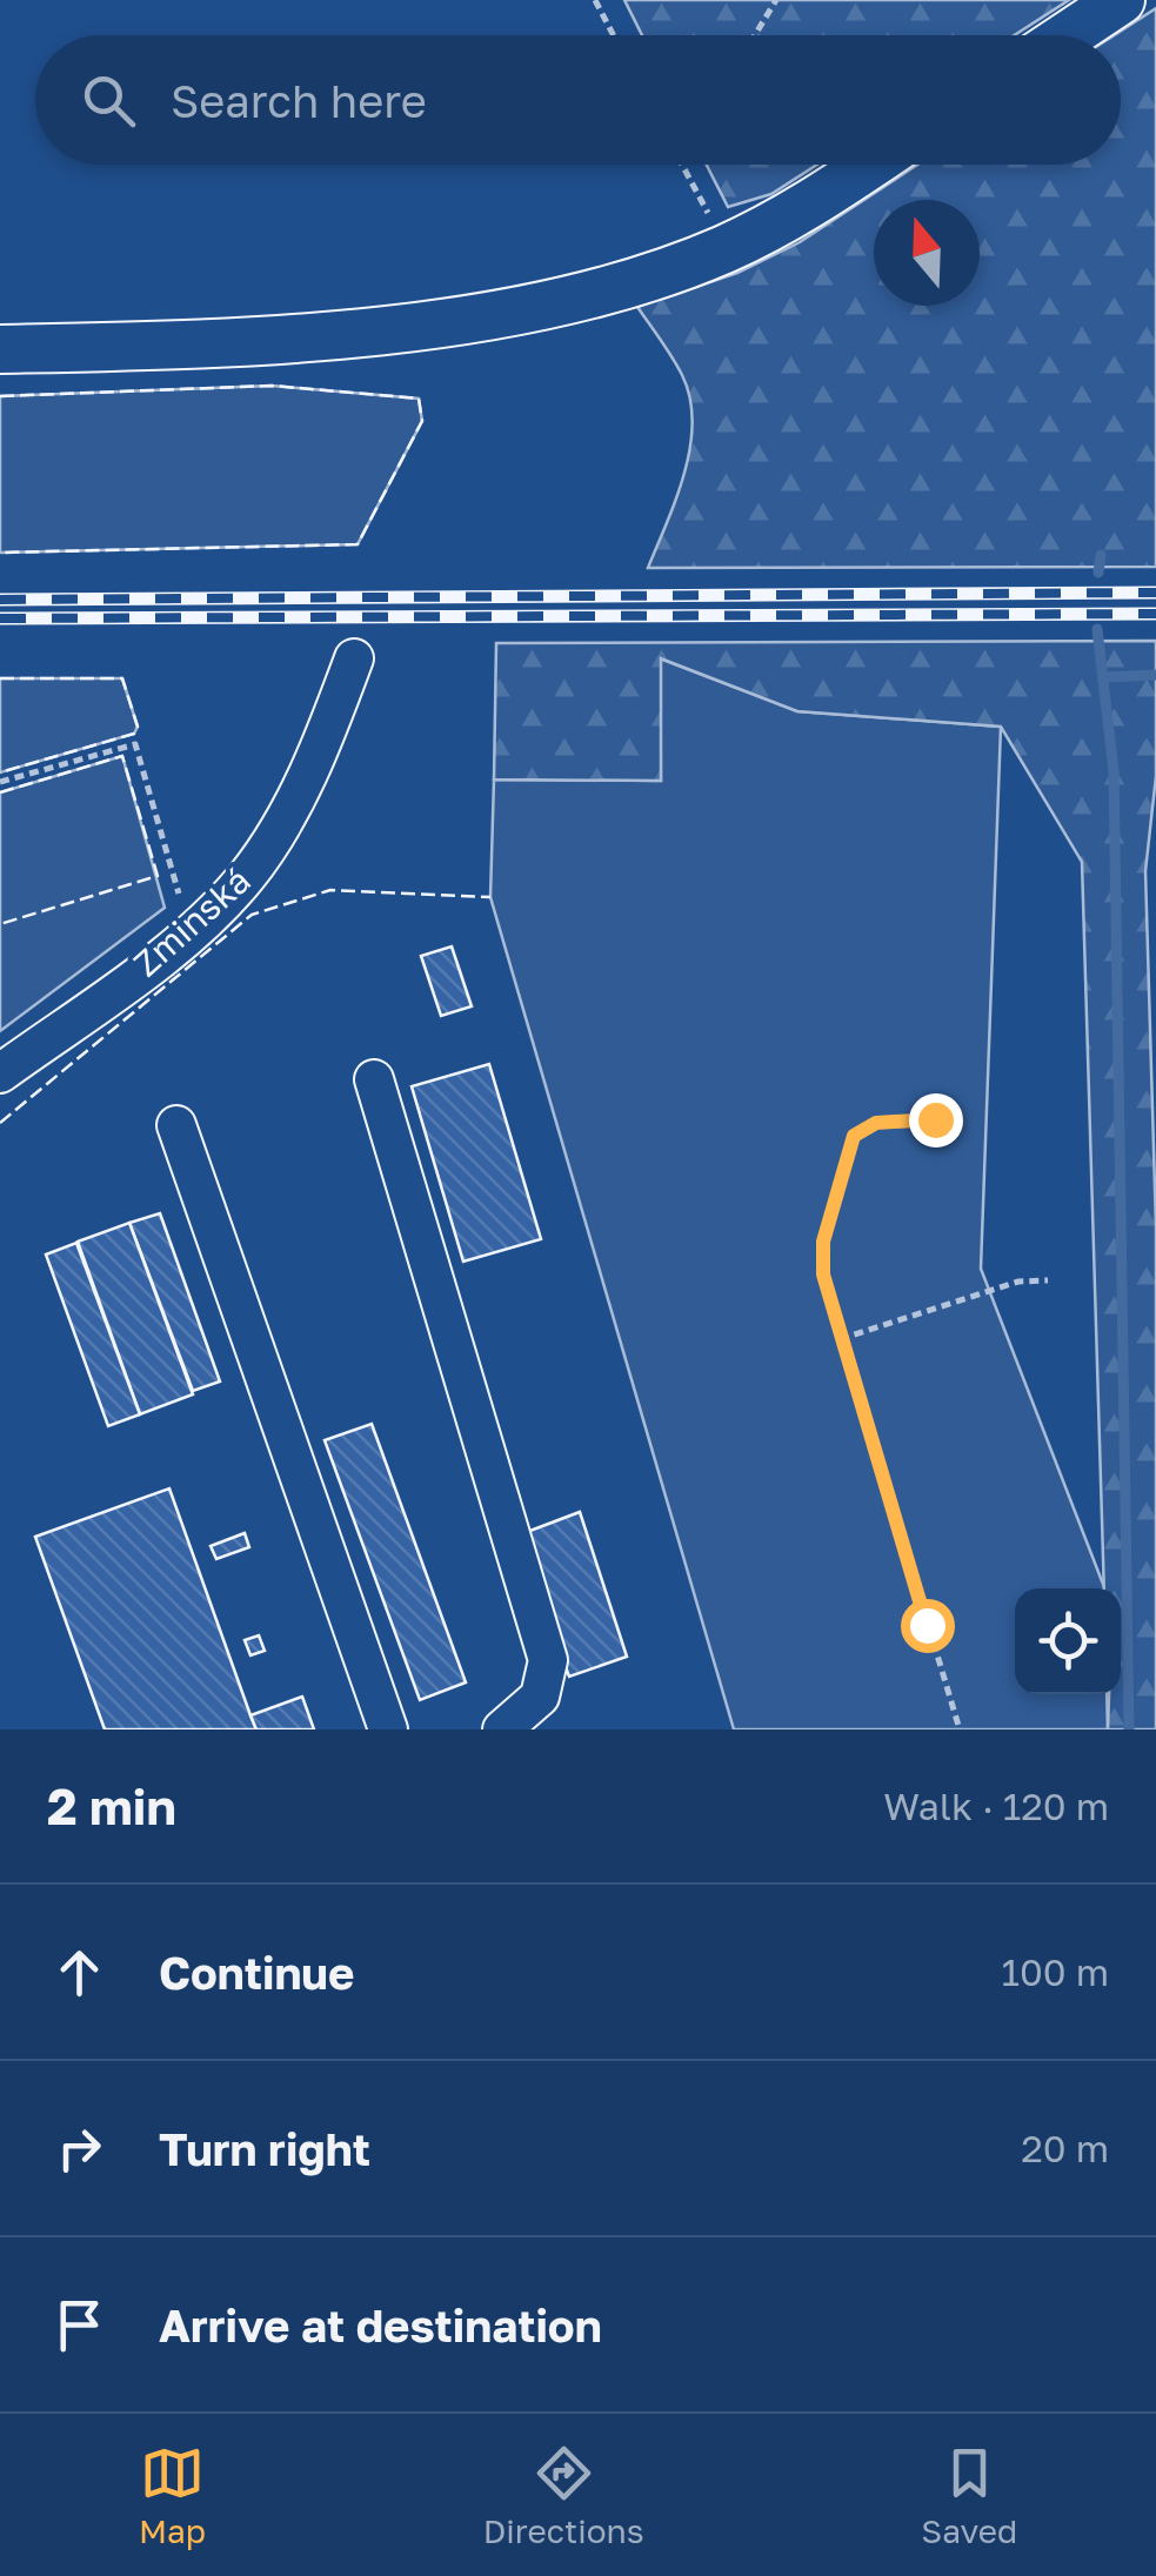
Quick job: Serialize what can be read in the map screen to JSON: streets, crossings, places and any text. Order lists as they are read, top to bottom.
{
  "streets": {
    "street": ["Zminská"]
  },
  "north": "top",
  "page": {
    "search": "Search here",
    "heading": ["2 min", "Walk · 120 m"],
    "list": [
      ["Continue", "100 m"],
      ["Turn right", "20 m"],
      "Arrive at destination"
    ],
    "nav": ["Map", "Directions", "Saved"]
  }
}
